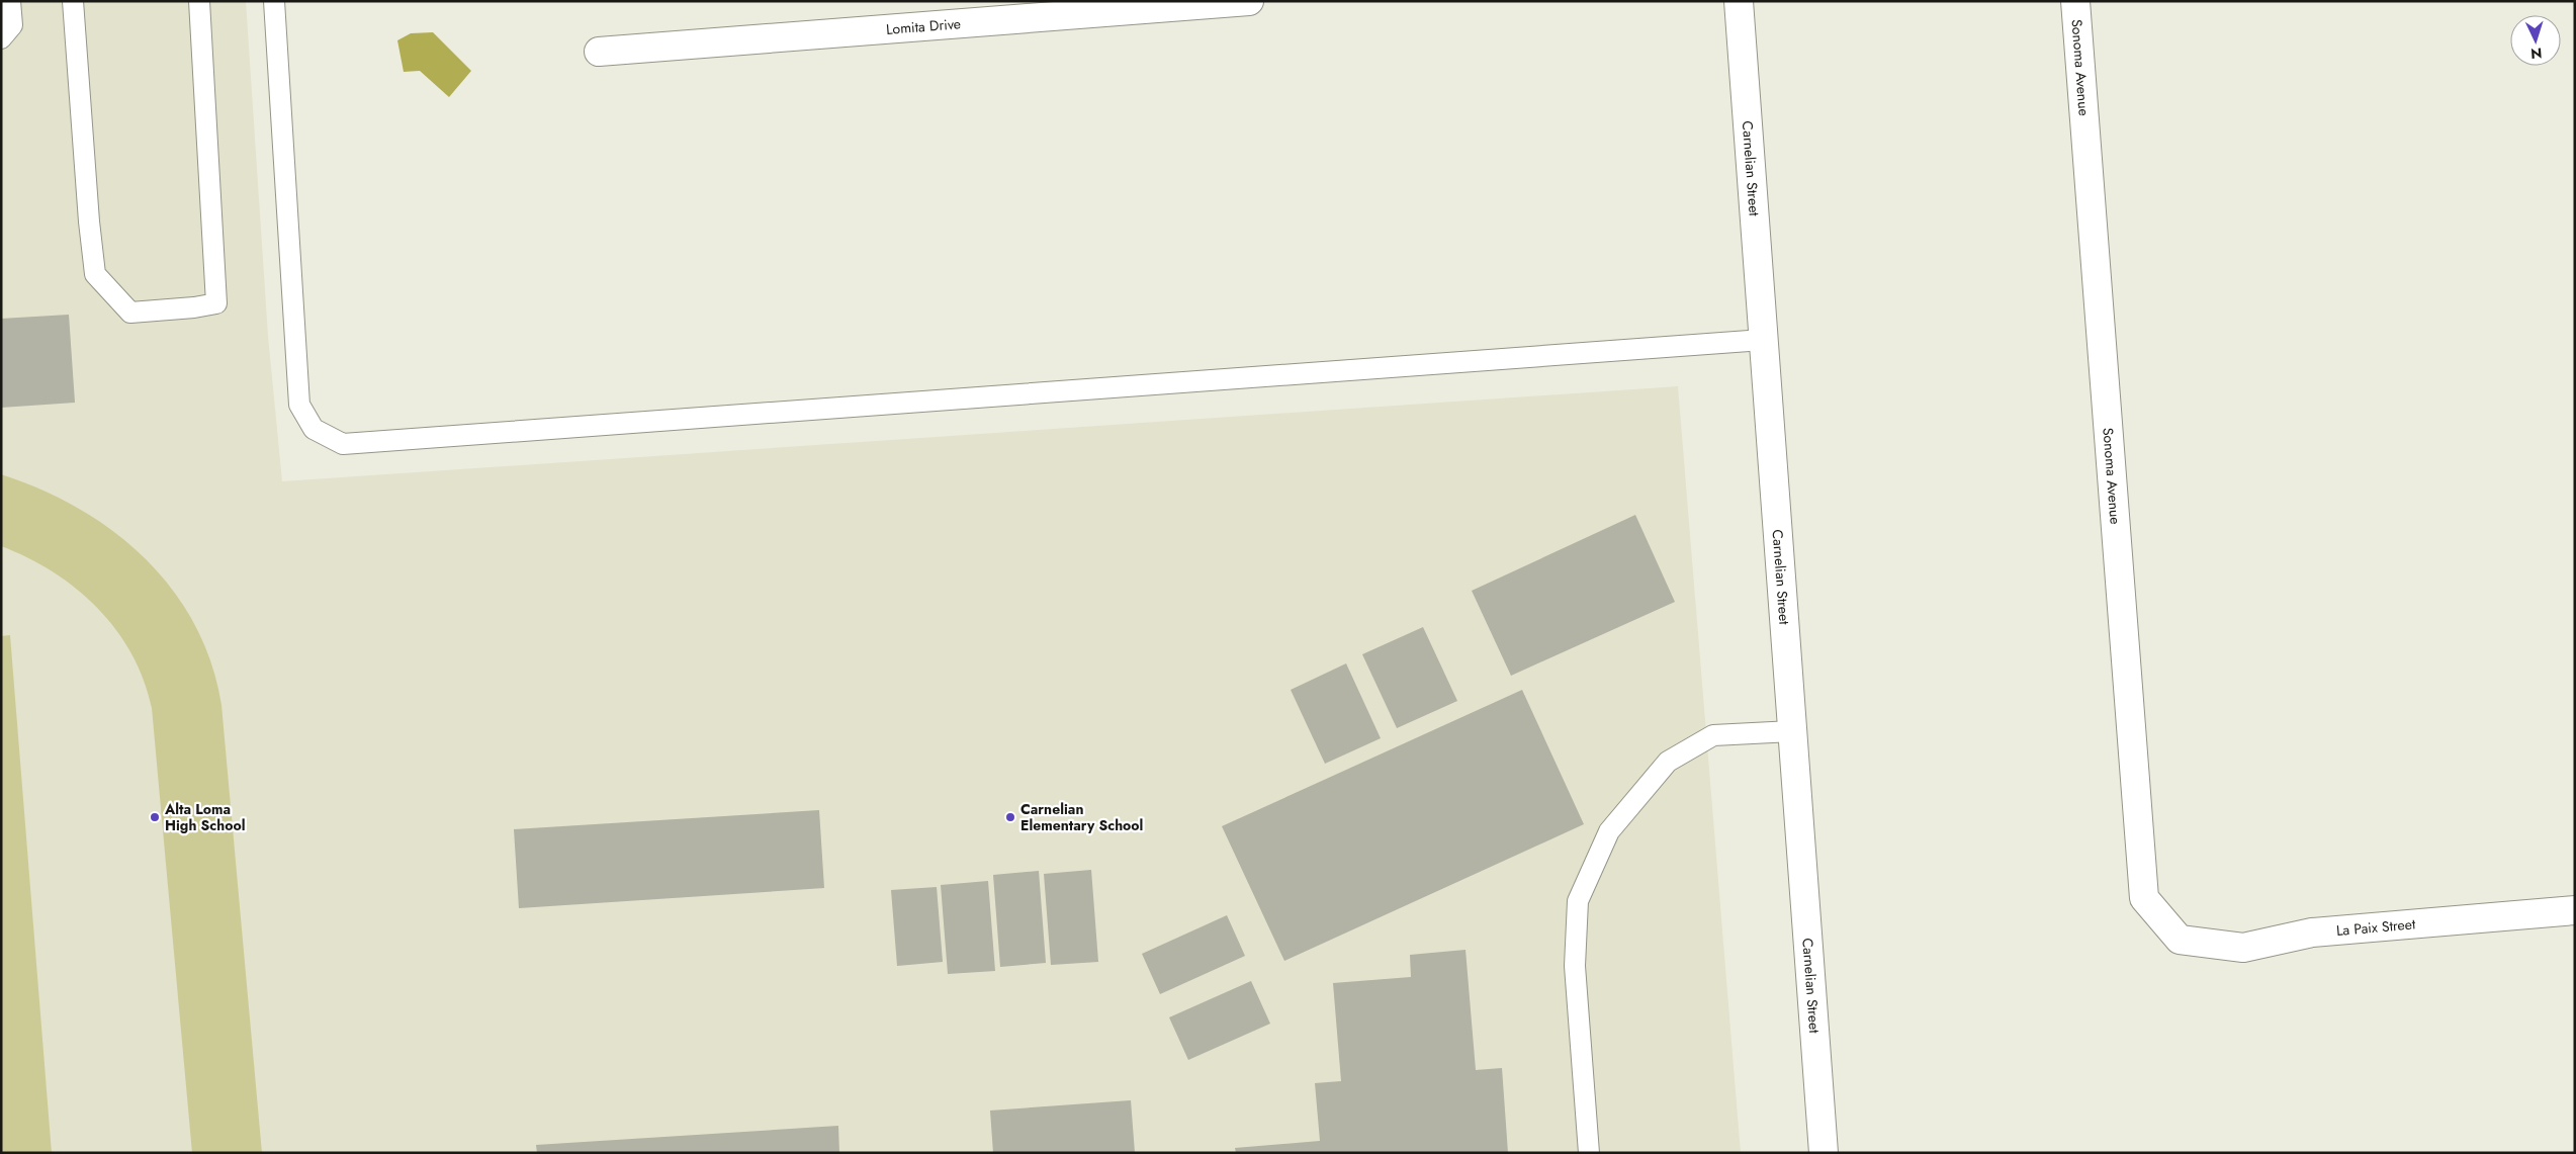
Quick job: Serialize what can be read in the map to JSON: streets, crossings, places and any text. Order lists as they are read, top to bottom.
{
  "streets": {
    "street": [
      "Lomita Drive",
      "Sonoma Avenue",
      "Carnelian Street",
      "La Paix Street"
    ]
  },
  "crossings": [
    ["Sonoma Avenue", "La Paix Street"]
  ],
  "places": ["Alta Loma High School", "Carnelian Elementary School"],
  "north": "bottom"
}
